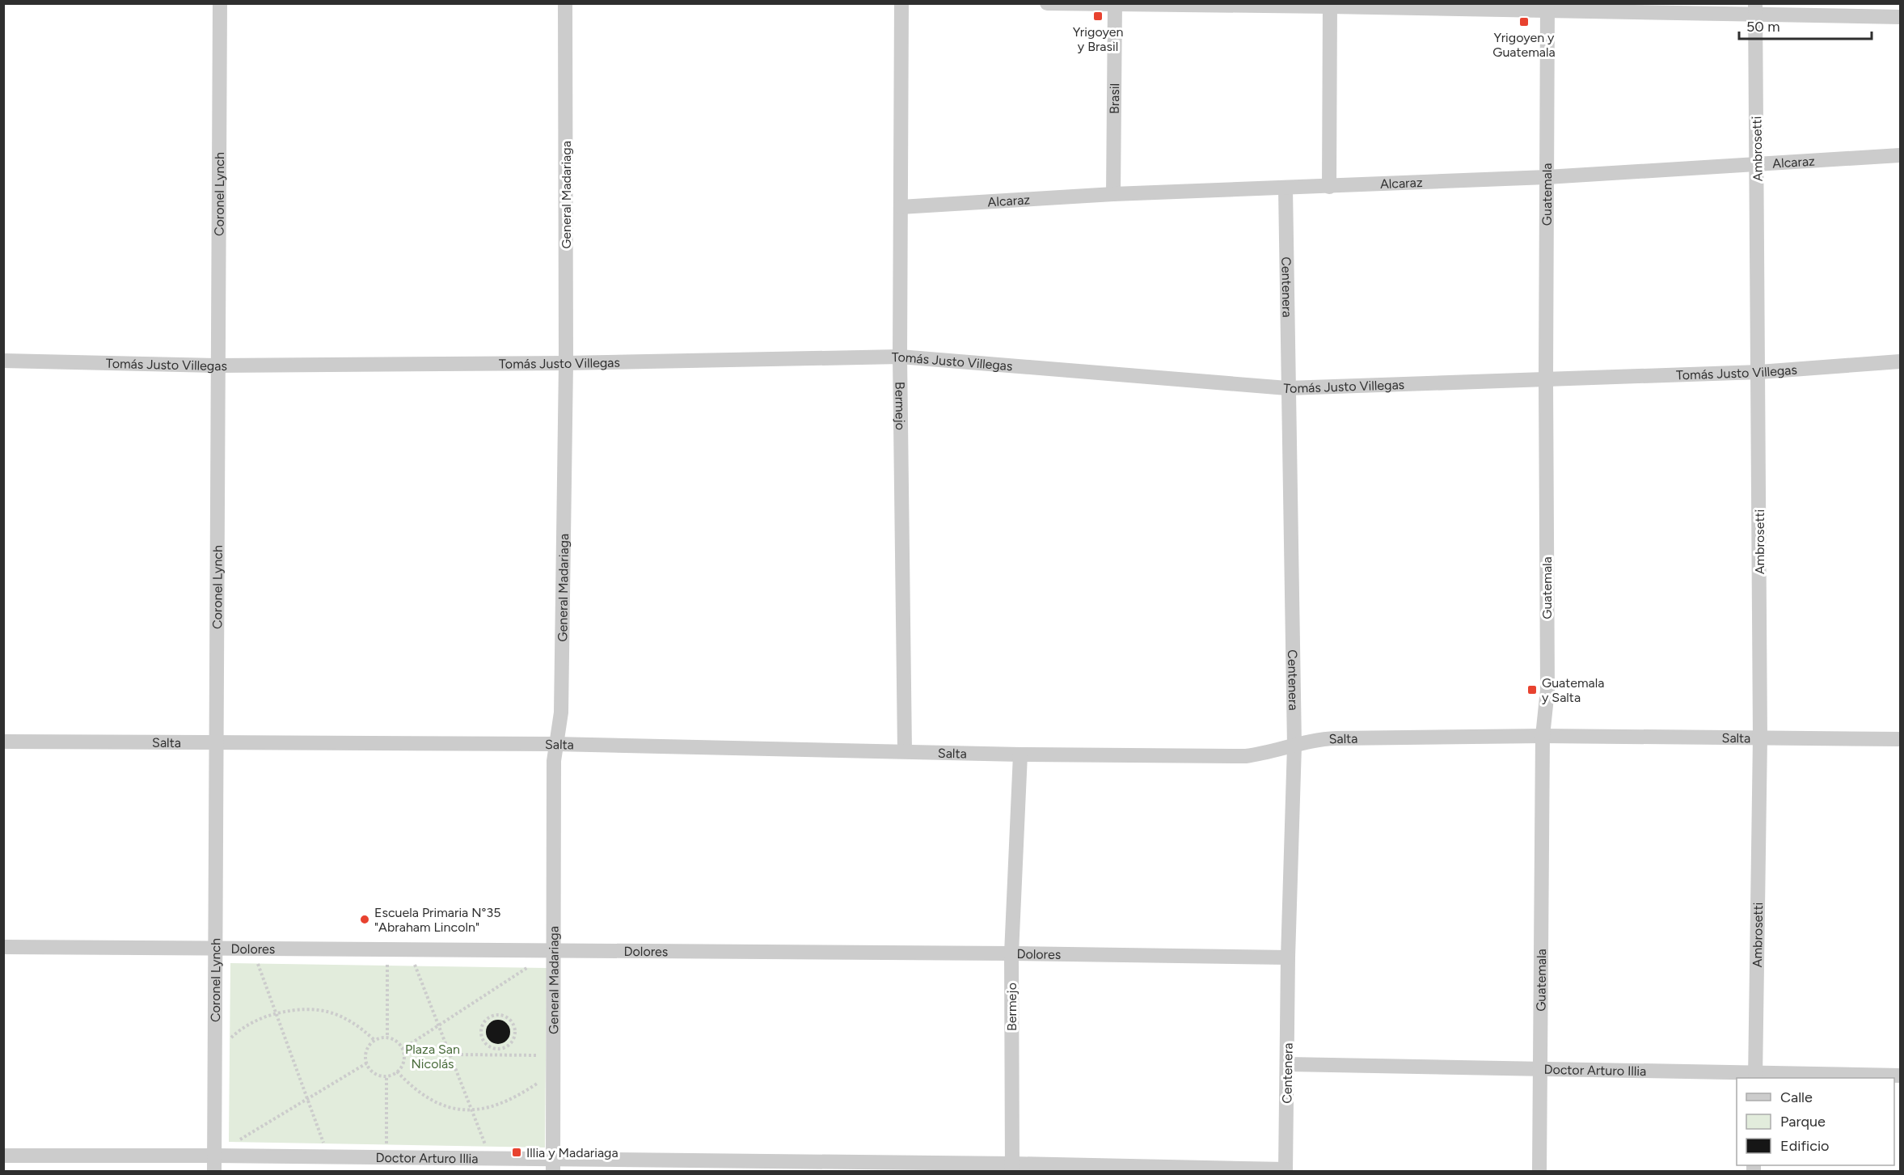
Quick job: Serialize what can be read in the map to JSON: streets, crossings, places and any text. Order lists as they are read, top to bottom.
{
  "streets": {
    "street": [
      "Brasil",
      "Ambrosetti",
      "Alcaraz",
      "Coronel Lynch",
      "General Madariaga",
      "Guatemala",
      "Centenera",
      "Tomás Justo Villegas",
      "Bermejo",
      "Salta",
      "Dolores",
      "Doctor Arturo Illia"
    ]
  },
  "crossings": [
    ["Brasil", "Alcaraz"],
    ["Ambrosetti", "Alcaraz"],
    ["Ambrosetti", "Tomás Justo Villegas"],
    ["Ambrosetti", "Salta"],
    ["Ambrosetti", "Doctor Arturo Illia"],
    ["Alcaraz", "Guatemala"],
    ["Alcaraz", "Centenera"],
    ["Alcaraz", "Bermejo"],
    ["Coronel Lynch", "Tomás Justo Villegas"],
    ["Coronel Lynch", "Salta"],
    ["Coronel Lynch", "Dolores"],
    ["Coronel Lynch", "Doctor Arturo Illia"],
    ["General Madariaga", "Tomás Justo Villegas"],
    ["General Madariaga", "Salta"],
    ["General Madariaga", "Dolores"],
    ["General Madariaga", "Doctor Arturo Illia"],
    ["Guatemala", "Tomás Justo Villegas"],
    ["Guatemala", "Salta"],
    ["Guatemala", "Doctor Arturo Illia"],
    ["Centenera", "Tomás Justo Villegas"],
    ["Centenera", "Salta"],
    ["Centenera", "Dolores"],
    ["Centenera", "Doctor Arturo Illia"],
    ["Tomás Justo Villegas", "Bermejo"],
    ["Bermejo", "Salta"],
    ["Bermejo", "Dolores"],
    ["Bermejo", "Doctor Arturo Illia"]
  ],
  "parks": ["Plaza San Nicolás"],
  "places": {
    "transit": [
      "Yrigoyen y Brasil",
      "Yrigoyen y Guatemala",
      "Guatemala y Salta",
      "Illia y Madariaga"
    ],
    "other": ["Escuela Primaria N°35 \"Abraham Lincoln\""]
  },
  "legend": ["Calle", "Parque", "Edificio"],
  "scale_bar": "50 m"
}
